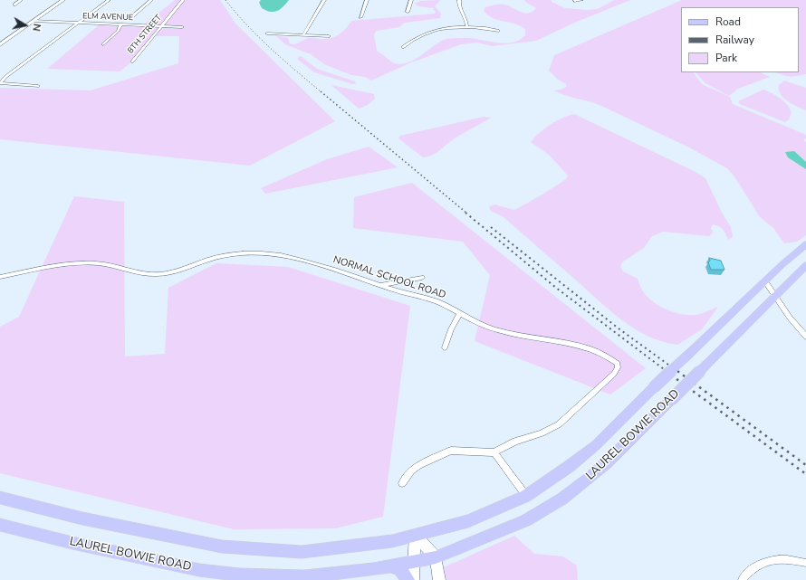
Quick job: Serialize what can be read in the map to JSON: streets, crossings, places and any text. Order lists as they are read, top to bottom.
{
  "streets": {
    "main road": ["LAUREL BOWIE ROAD"],
    "street": ["ELM AVENUE", "8TH STREET", "NORMAL SCHOOL ROAD"]
  },
  "crossings": [
    ["ELM AVENUE", "8TH STREET"]
  ],
  "legend": ["Road", "Railway", "Park"],
  "north": "right"
}
